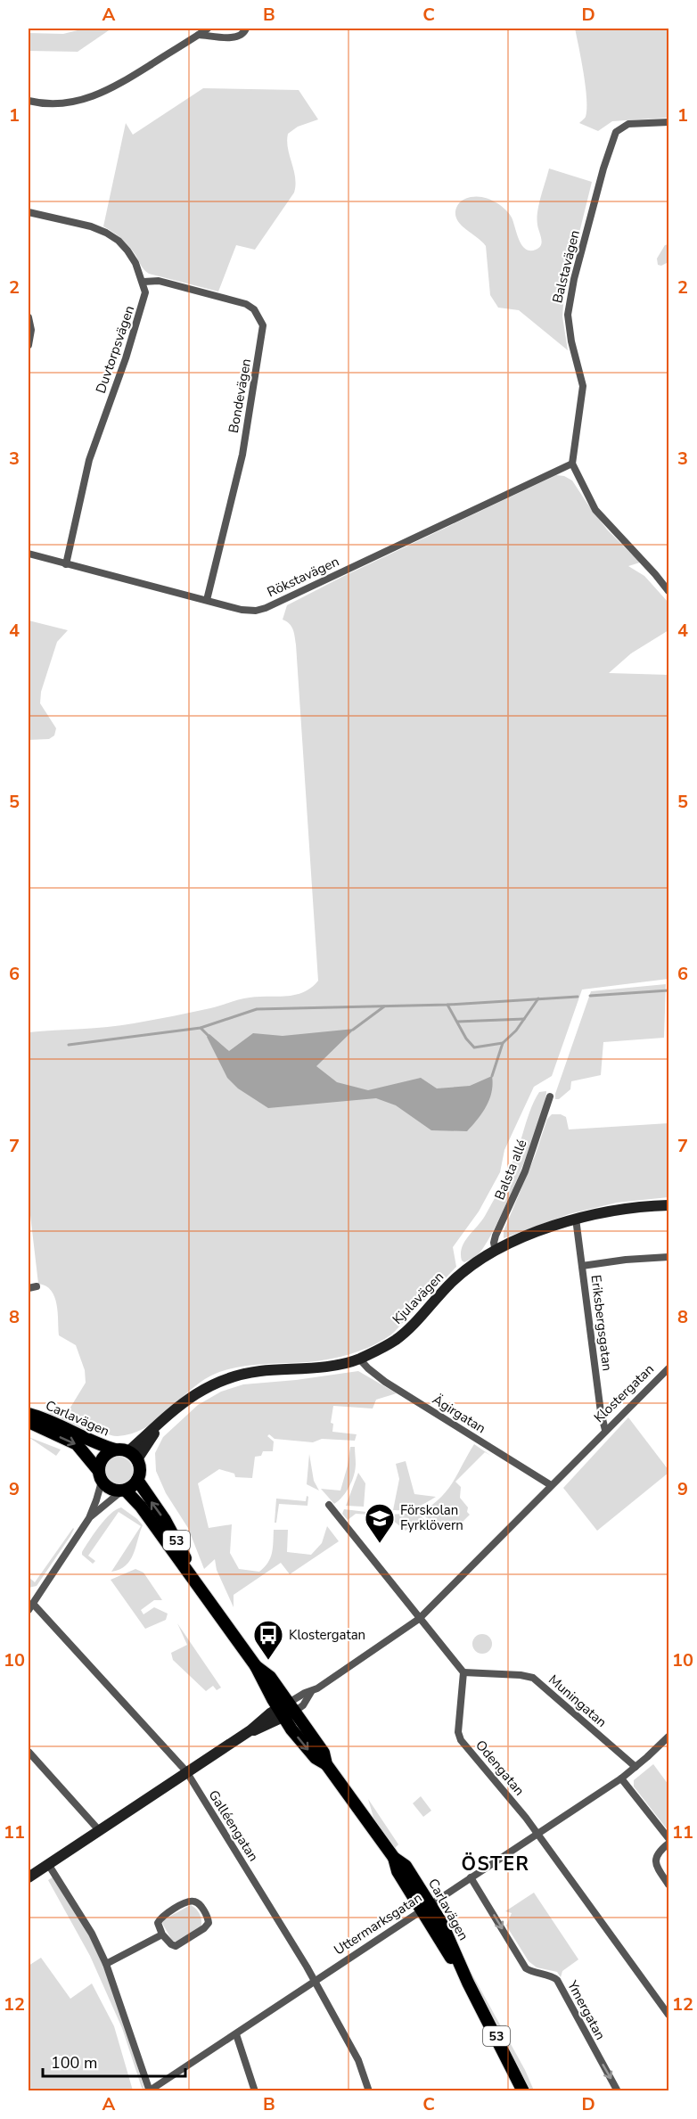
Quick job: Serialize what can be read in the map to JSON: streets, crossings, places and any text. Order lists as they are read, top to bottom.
{
  "streets": {
    "main road": ["Carlavägen", "53"],
    "street": [
      "Balstavägen",
      "Duvtorpsvägen",
      "Bondevägen",
      "Rökstavägen",
      "Balsta allé",
      "Kjulavägen",
      "Eriksbergsgatan",
      "Klostergatan",
      "Ägirgatan",
      "Muningatan",
      "Odengatan",
      "Galléengatan",
      "Uttermarksgatan",
      "Ymergatan"
    ]
  },
  "crossings": [
    ["Balstavägen", "Rökstavägen"],
    ["Duvtorpsvägen", "Bondevägen"],
    ["Duvtorpsvägen", "Rökstavägen"],
    ["Bondevägen", "Rökstavägen"],
    ["Balsta allé", "Kjulavägen"],
    ["Kjulavägen", "Eriksbergsgatan"],
    ["Kjulavägen", "Ägirgatan"],
    ["Kjulavägen", "Carlavägen"],
    ["Kjulavägen", "53"],
    ["Eriksbergsgatan", "Klostergatan"],
    ["Klostergatan", "Ägirgatan"],
    ["Klostergatan", "Carlavägen"],
    ["Klostergatan", "Galléengatan"],
    ["Carlavägen", "53"],
    ["Carlavägen", "Uttermarksgatan"],
    ["Muningatan", "Odengatan"],
    ["Muningatan", "Uttermarksgatan"],
    ["Odengatan", "Uttermarksgatan"],
    ["Galléengatan", "Uttermarksgatan"],
    ["Uttermarksgatan", "Ymergatan"]
  ],
  "one_way": ["Ymergatan"],
  "districts": ["ÖSTER"],
  "places": {
    "school or university": ["Förskolan Fyrklövern"],
    "bus stop": ["Klostergatan"]
  },
  "scale_bar": "100 m",
  "grid": {
    "columns": [
      "A",
      "B",
      "C",
      "D"
    ],
    "rows": [
      "1",
      "2",
      "3",
      "4",
      "5",
      "6",
      "7",
      "8",
      "9",
      "10",
      "11",
      "12"
    ]
  }
}
